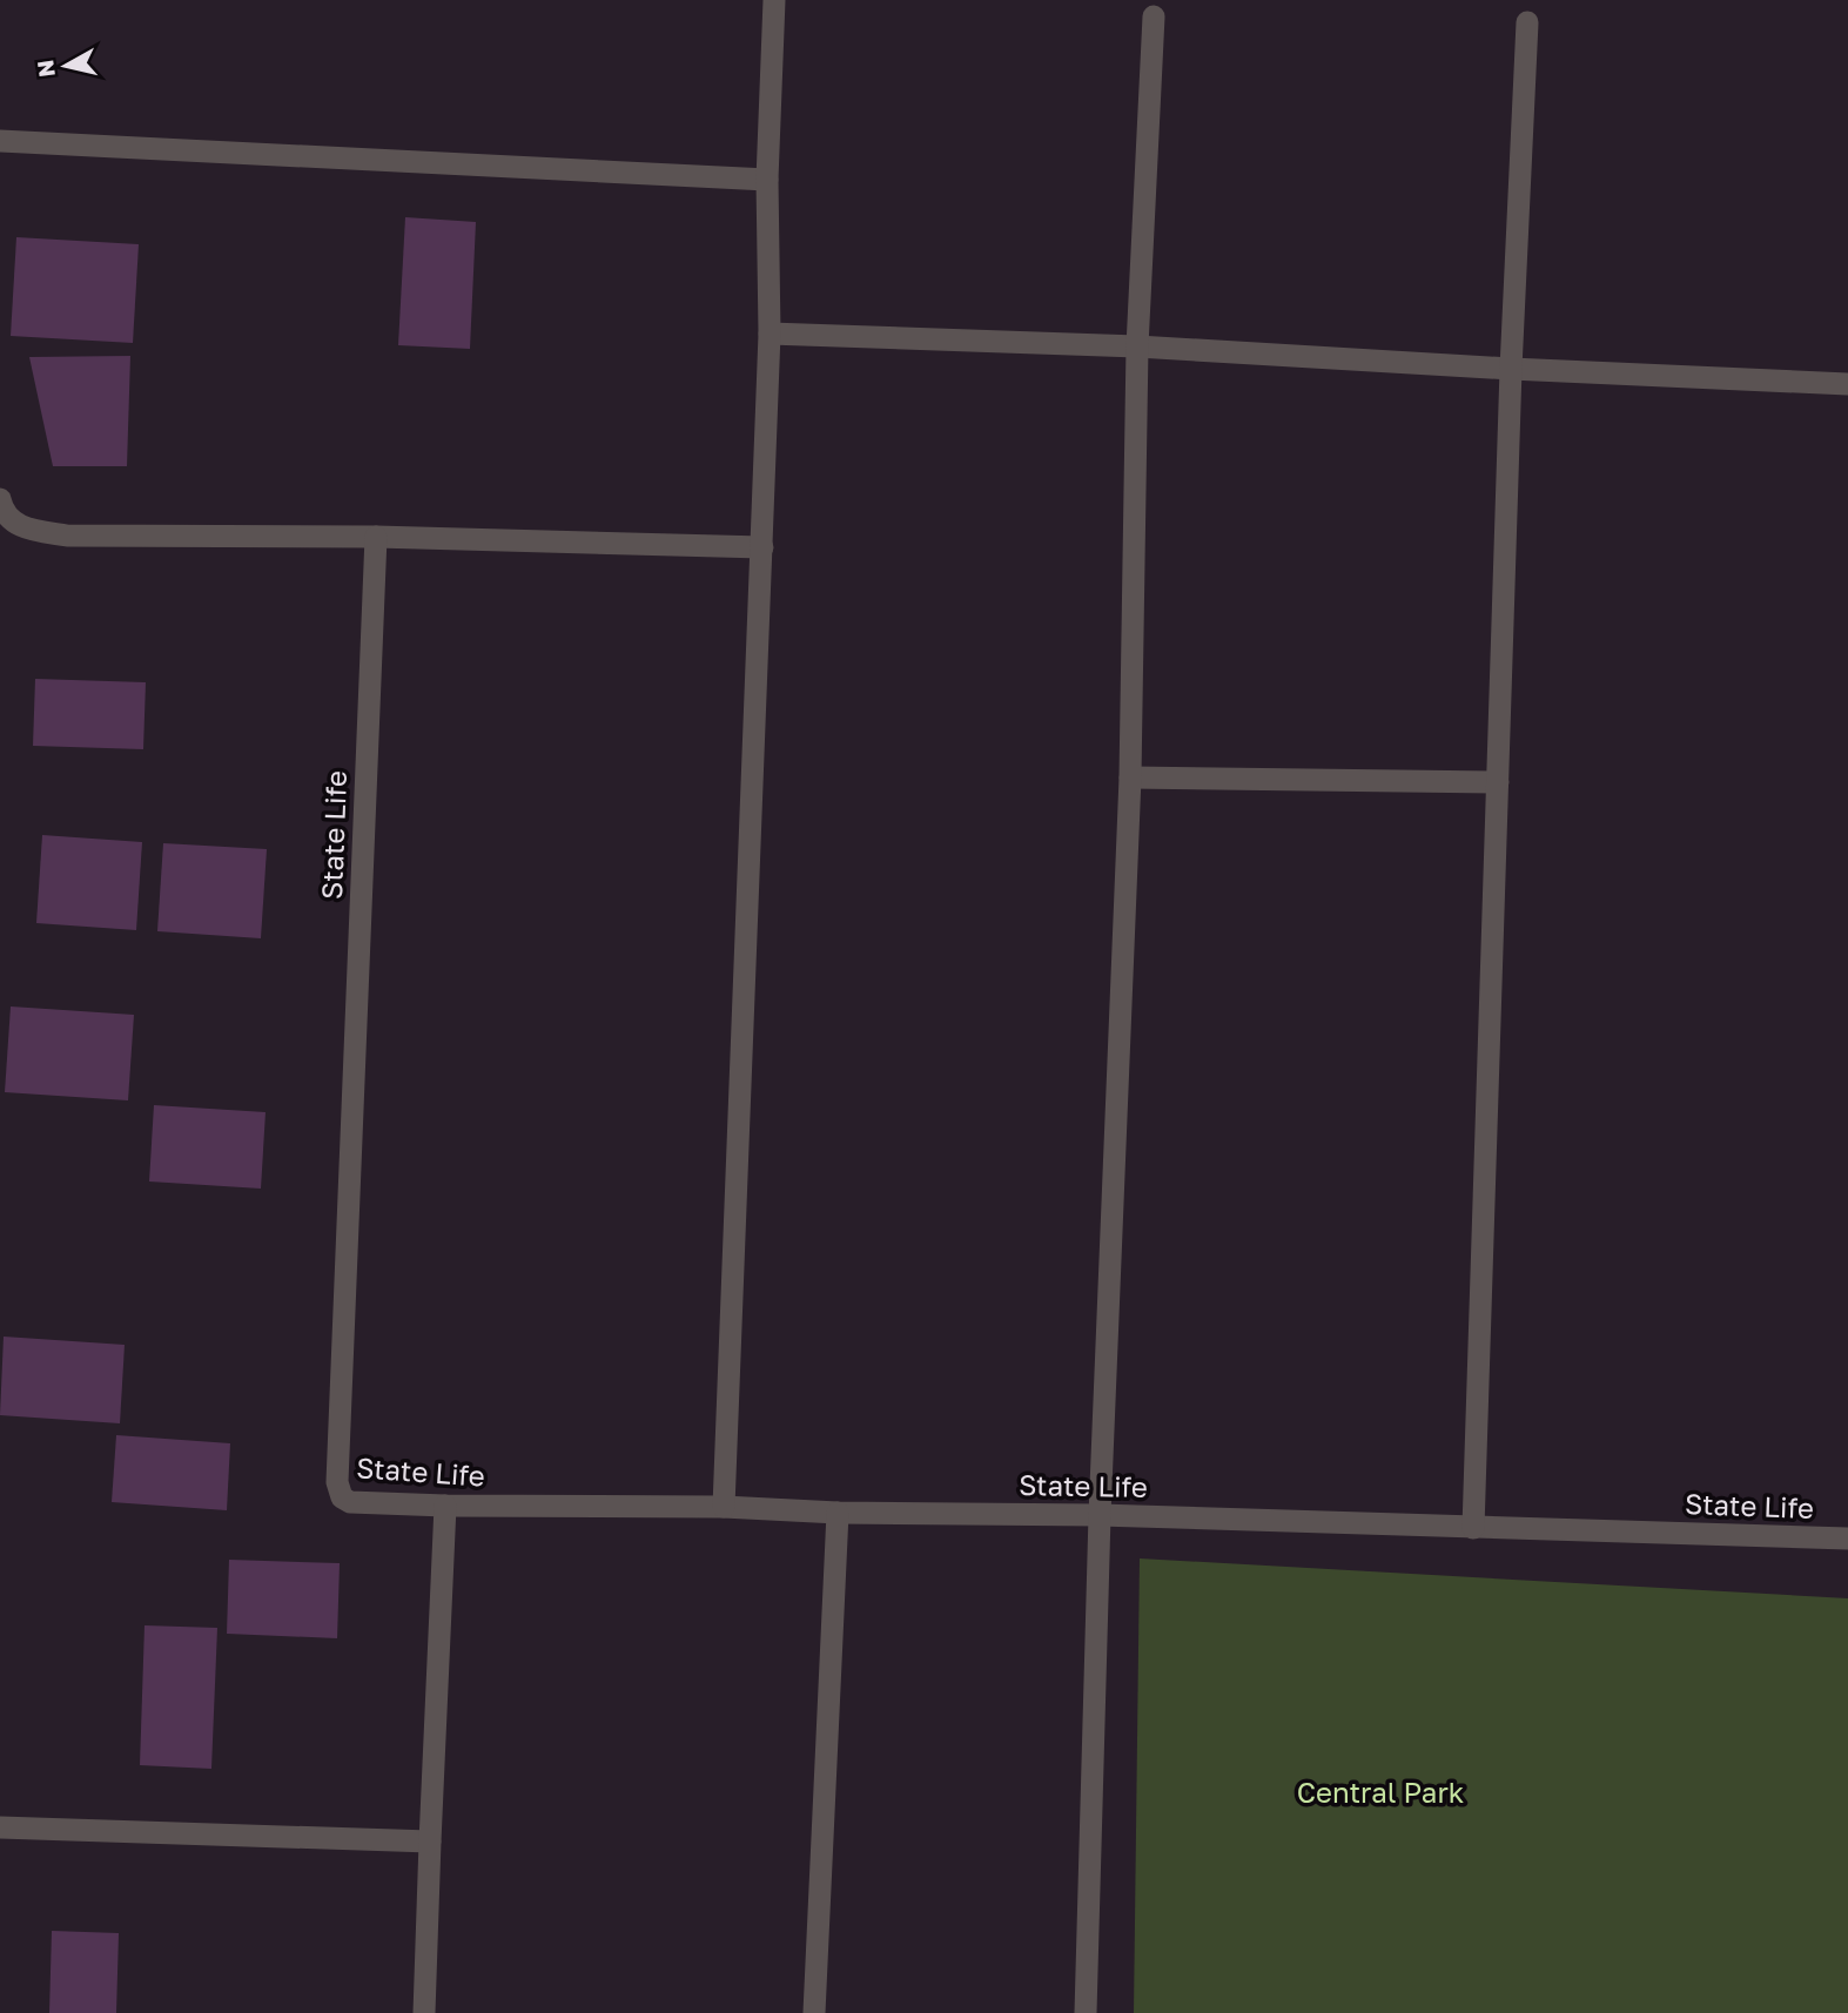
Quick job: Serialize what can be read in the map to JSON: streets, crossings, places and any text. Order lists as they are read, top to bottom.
{
  "streets": {
    "street": ["State Life"]
  },
  "parks": ["Central Park"],
  "north": "left"
}
